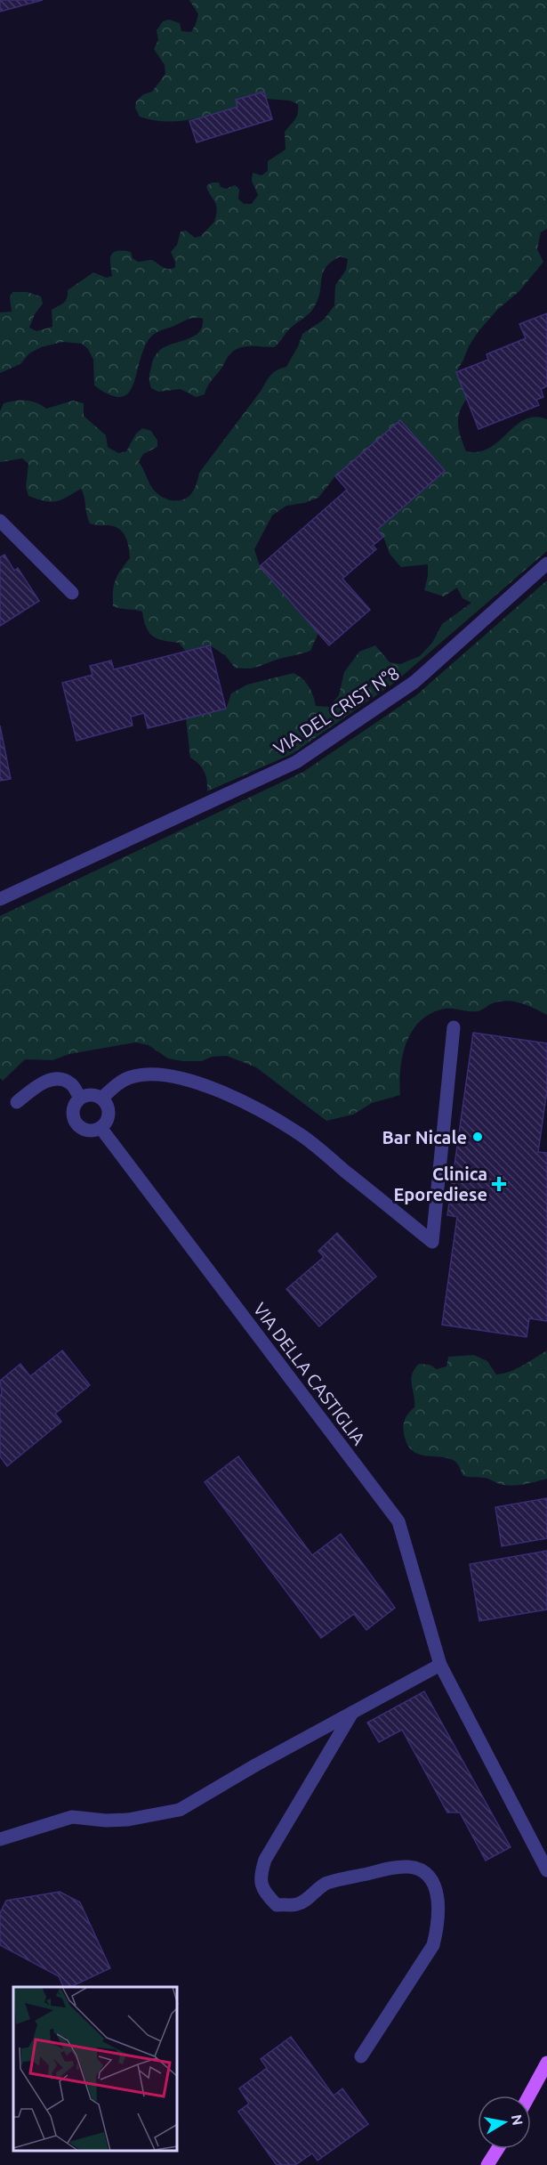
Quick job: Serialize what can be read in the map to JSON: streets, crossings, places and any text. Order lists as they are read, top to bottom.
{
  "streets": {
    "street": ["VIA DEL CRIST N°8", "VIA DELLA CASTIGLIA"]
  },
  "places": {
    "other": ["Bar Nicale"],
    "health": ["Clinica Eporediese"]
  },
  "north": "right"
}
